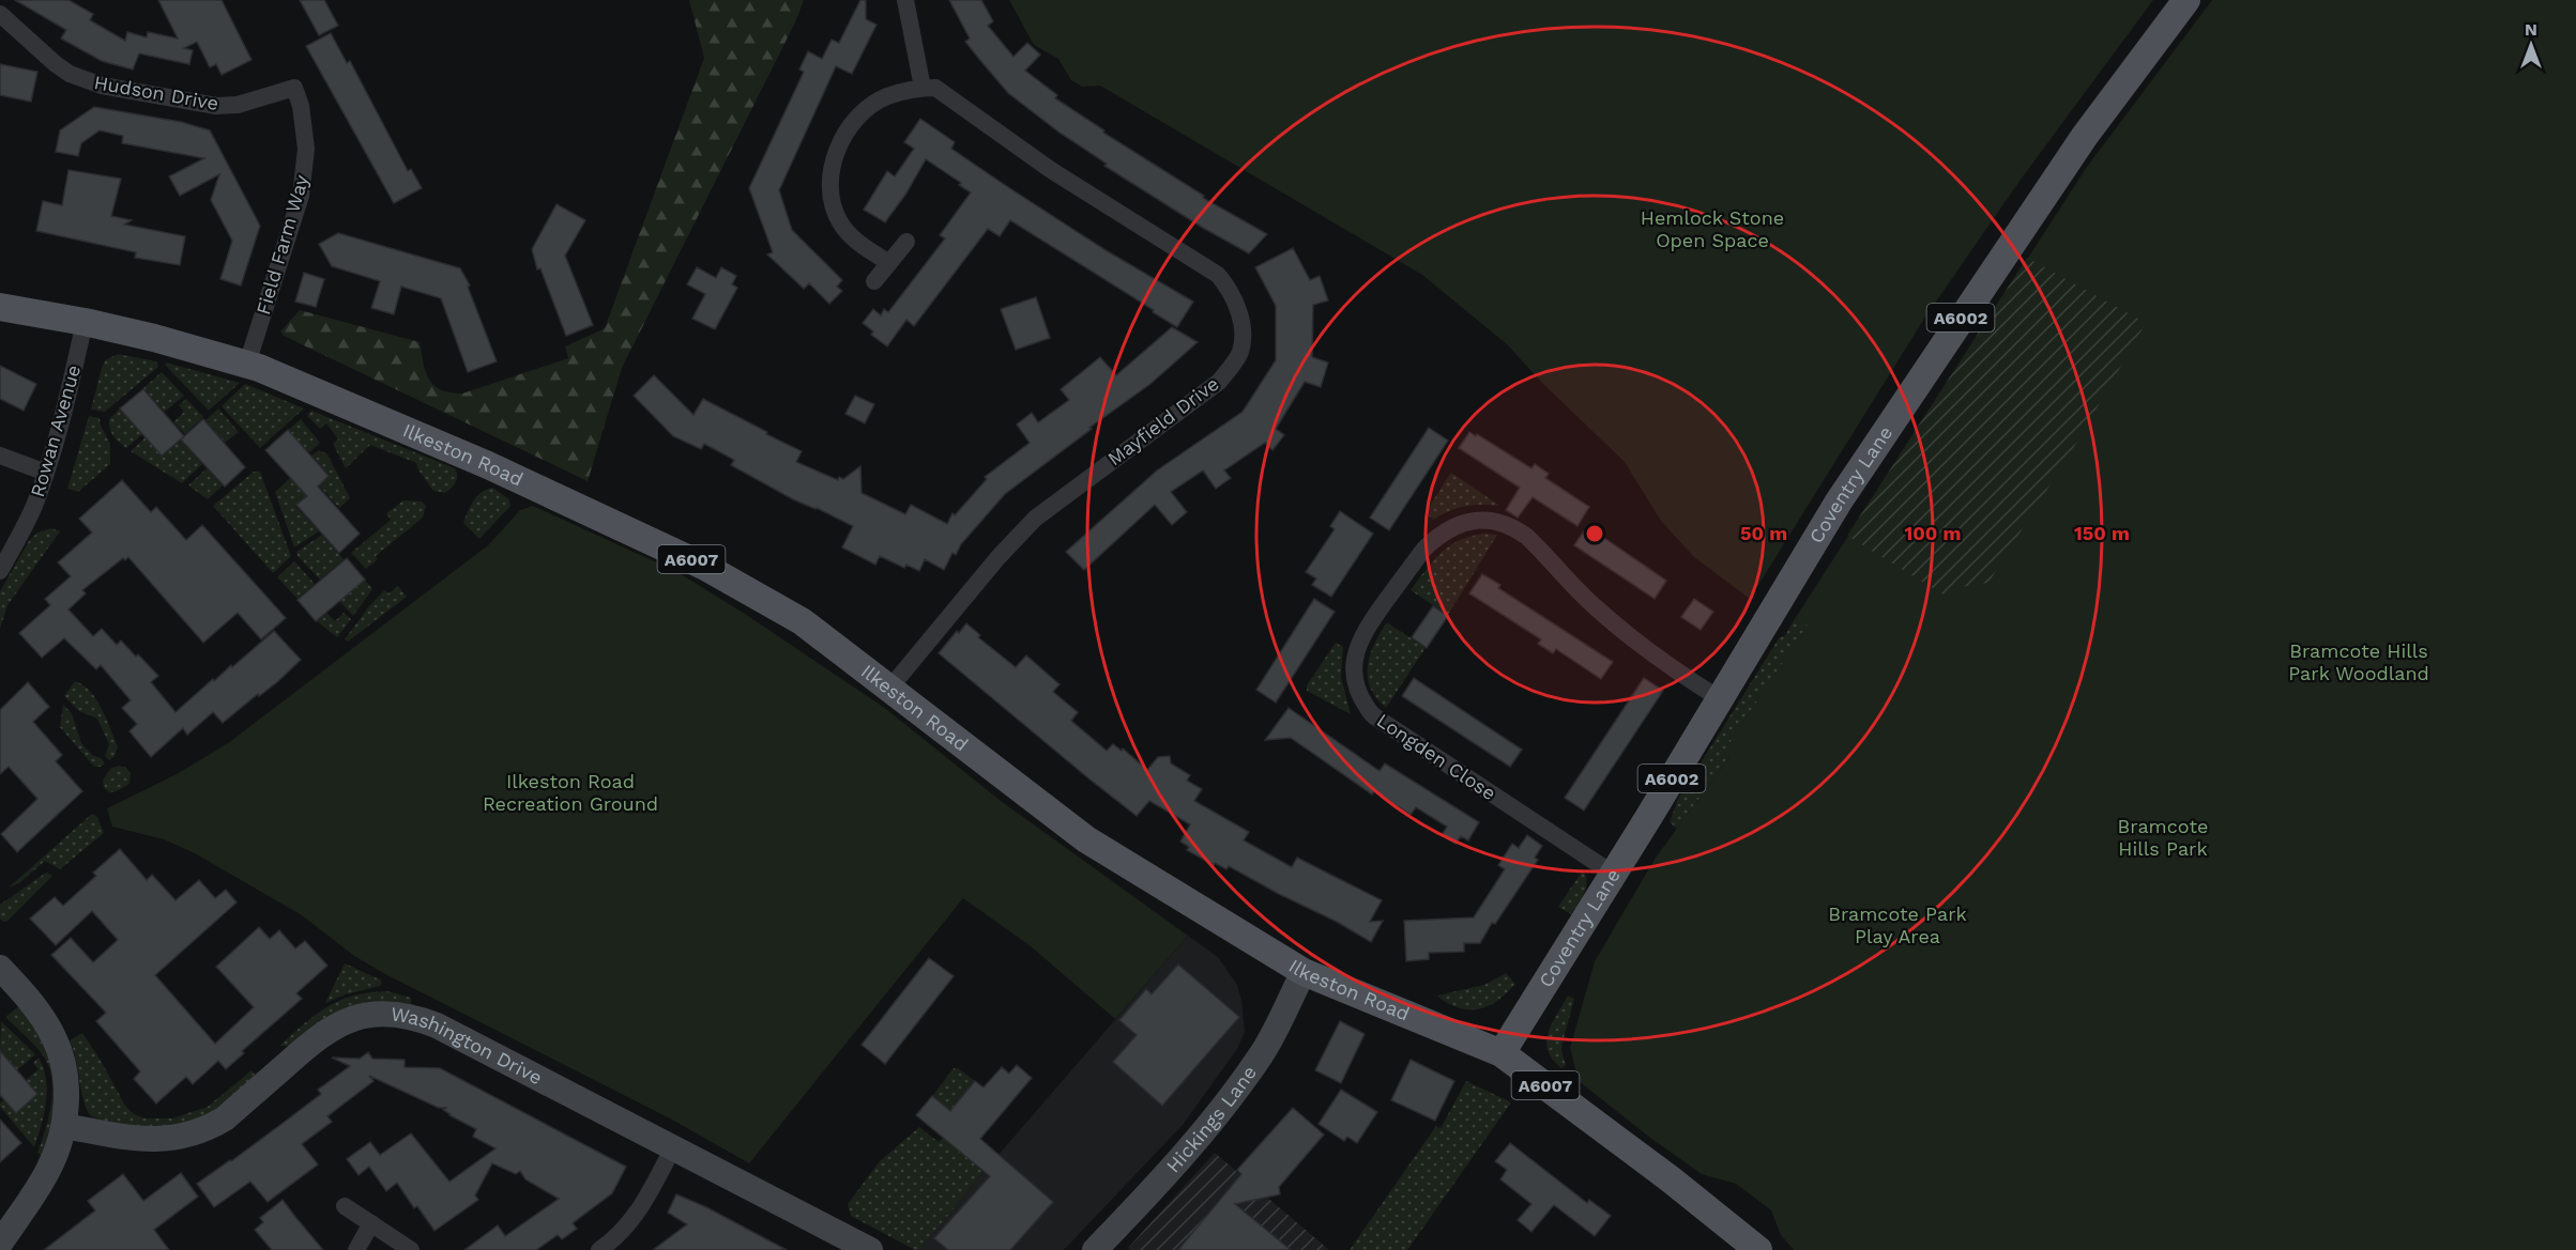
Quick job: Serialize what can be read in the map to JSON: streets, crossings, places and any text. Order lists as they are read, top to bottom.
{
  "streets": {
    "main road": [
      "A6002",
      "Ilkeston Road",
      "Coventry Lane",
      "A6007"
    ],
    "street": [
      "Hudson Drive",
      "Field Farm Way",
      "Mayfield Drive",
      "Rowan Avenue",
      "Longden Close",
      "Washington Drive",
      "Hickings Lane"
    ]
  },
  "crossings": [
    ["Hudson Drive", "Field Farm Way"],
    ["Field Farm Way", "Ilkeston Road"],
    ["Mayfield Drive", "Ilkeston Road"],
    ["Rowan Avenue", "Ilkeston Road"],
    ["Ilkeston Road", "Coventry Lane"],
    ["Ilkeston Road", "Hickings Lane"],
    ["Coventry Lane", "Longden Close"]
  ],
  "parks": [
    "Hemlock Stone Open Space",
    "Bramcote Hills Park Woodland",
    "Ilkeston Road Recreation Ground",
    "Bramcote Hills Park",
    "Bramcote Park Play Area"
  ],
  "north": "top",
  "rings": ["50 m", "100 m", "150 m"]
}
